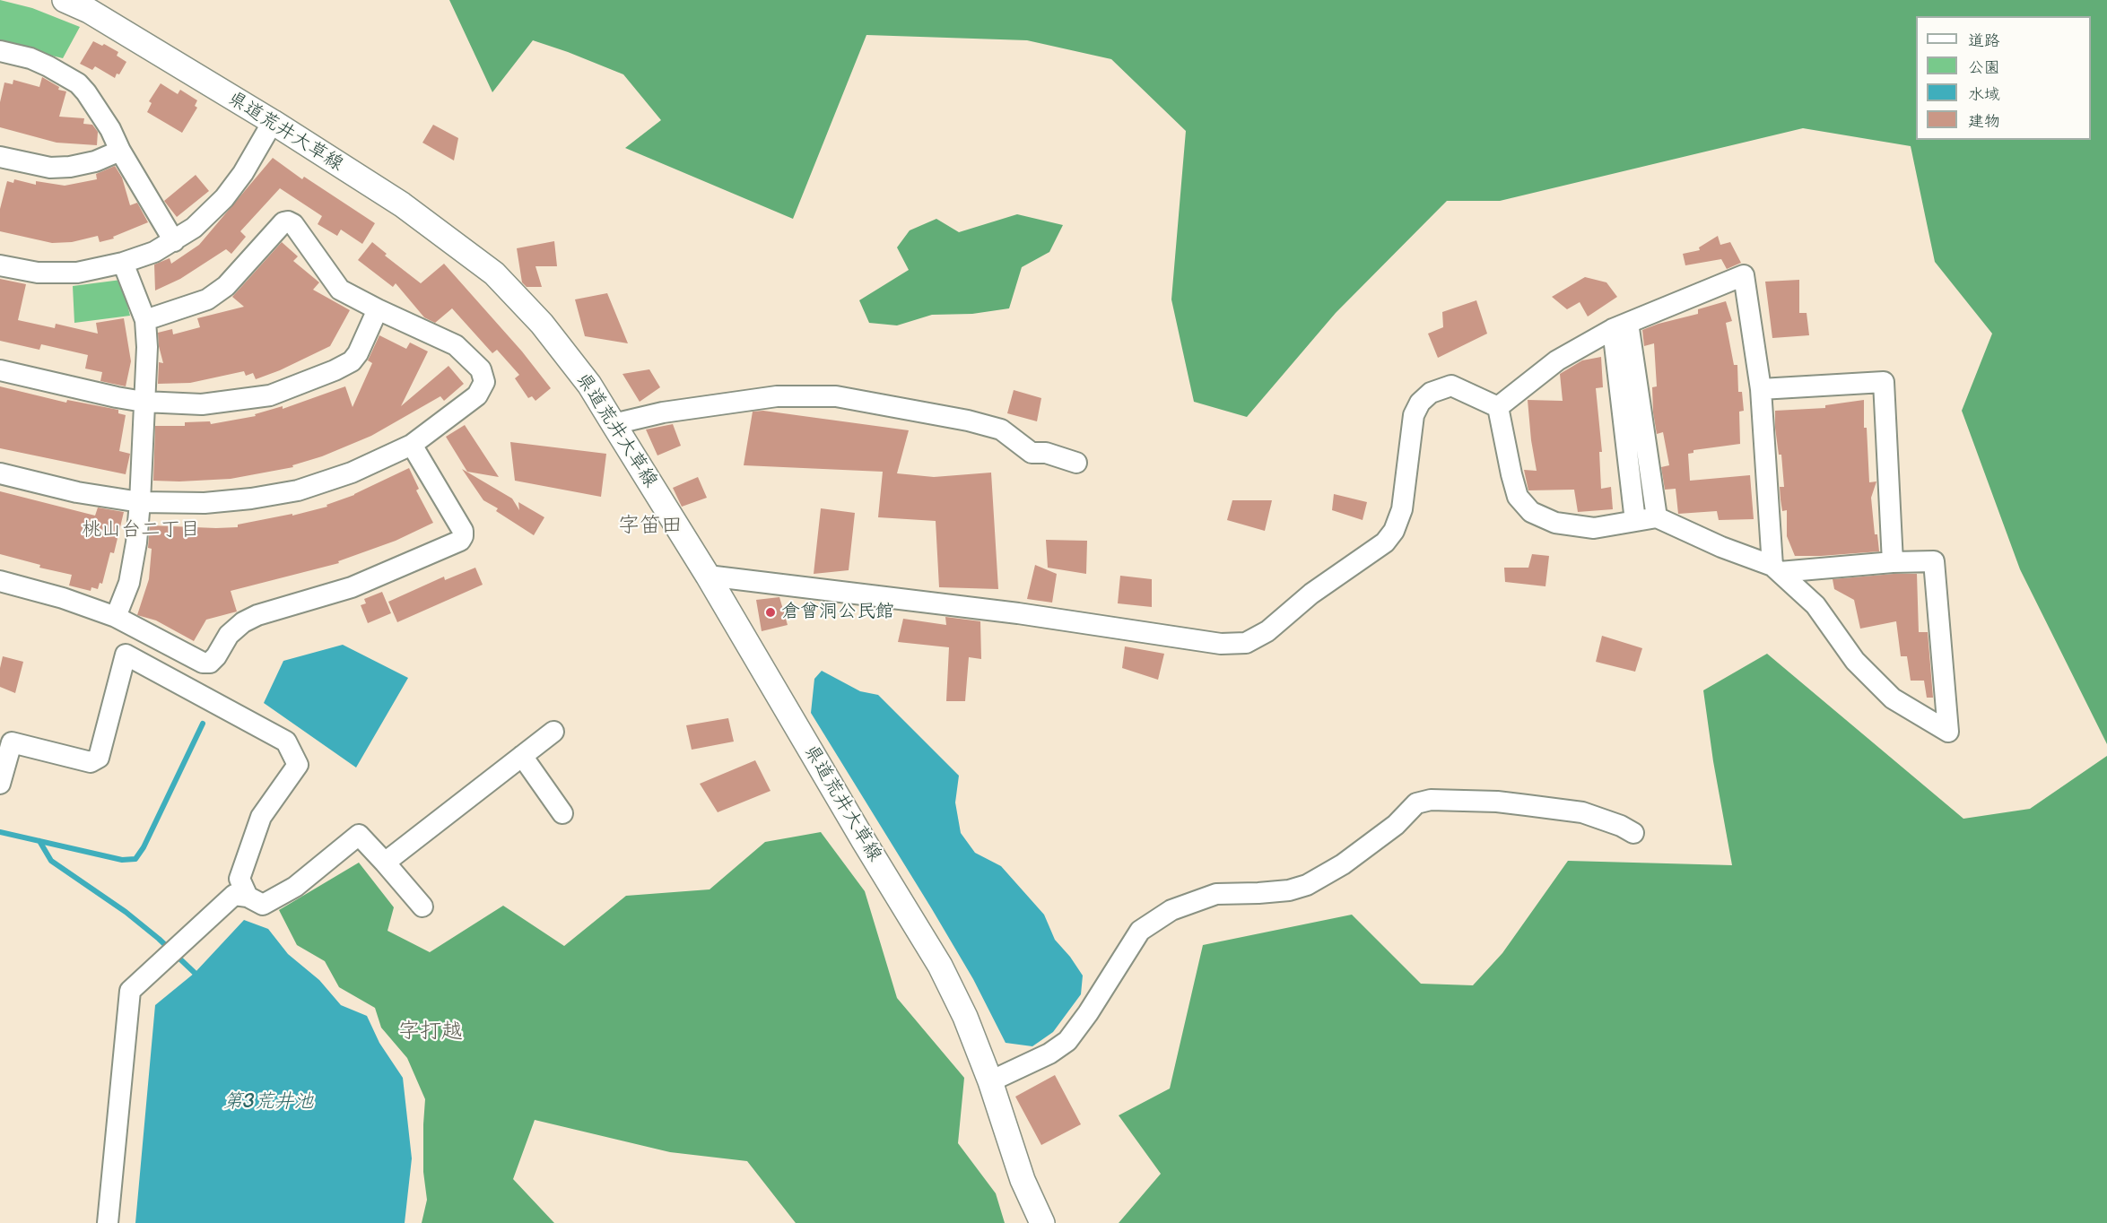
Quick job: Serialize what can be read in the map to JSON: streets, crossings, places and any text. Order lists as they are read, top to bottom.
{
  "streets": {
    "main road": ["県道荒井大草線"]
  },
  "districts": ["字笛田", "桃山台二丁目", "字打越"],
  "water": ["第3荒井池"],
  "places": ["倉曾洞公民館"],
  "legend": [
    "道路",
    "公園",
    "水域",
    "建物"
  ]
}
